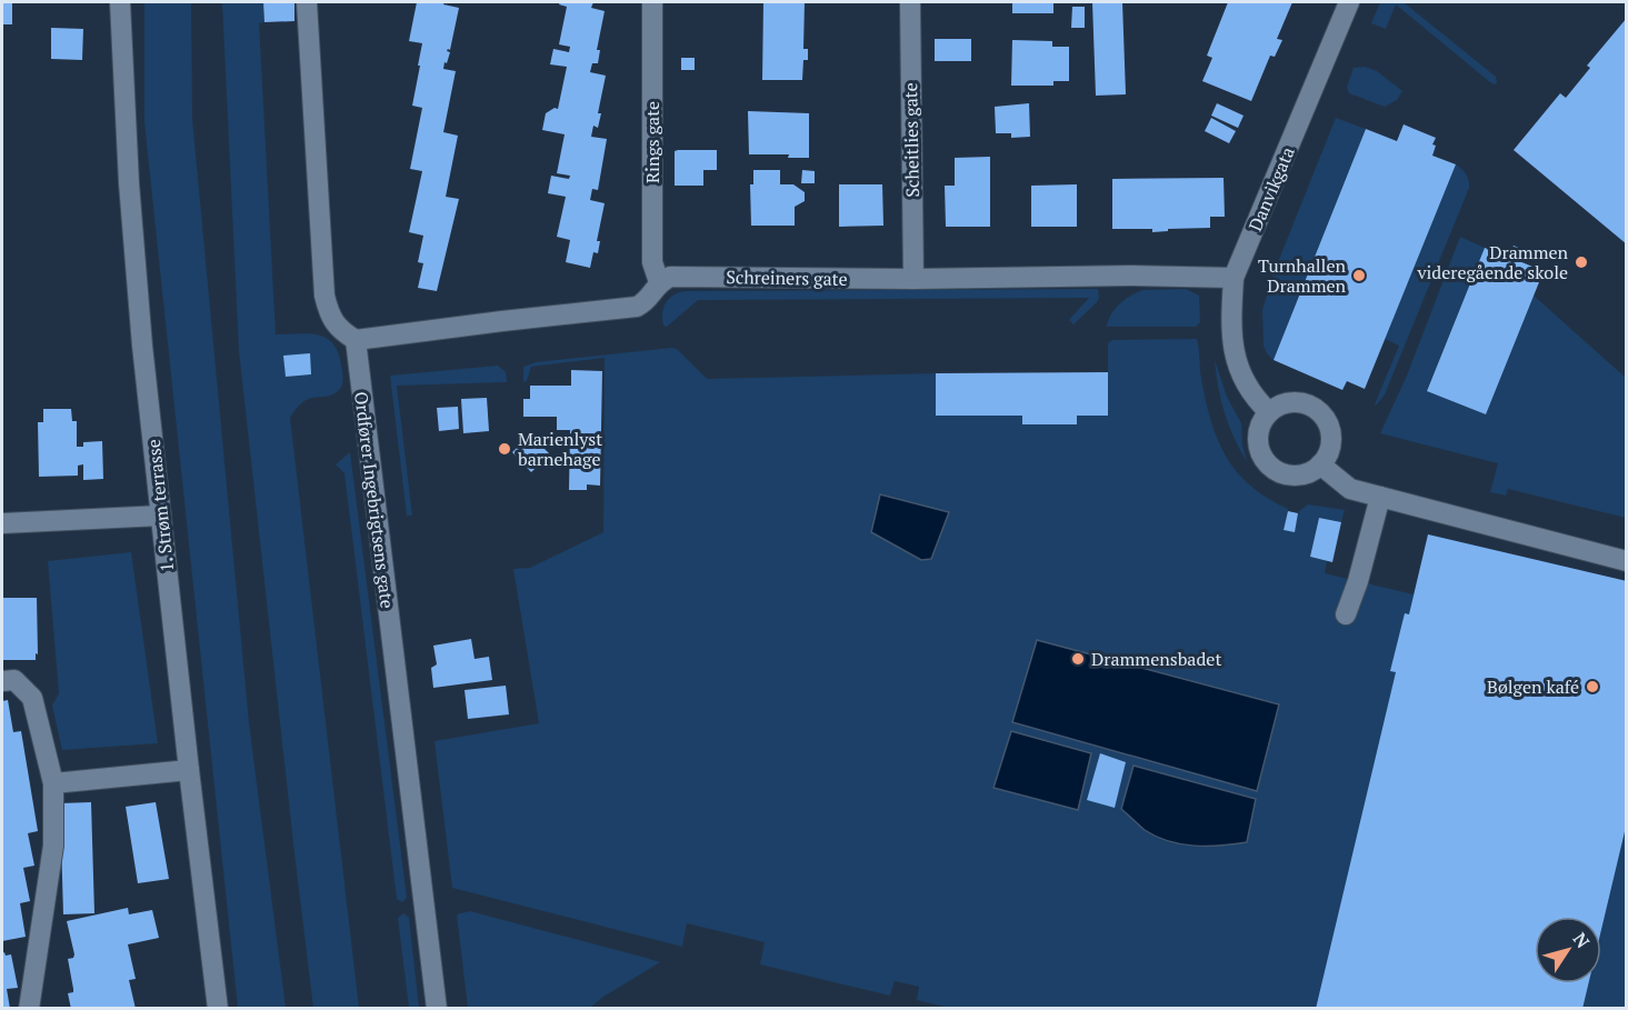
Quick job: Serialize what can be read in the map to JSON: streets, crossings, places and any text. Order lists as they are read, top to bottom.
{
  "streets": {
    "street": [
      "Scheitlies gate",
      "Rings gate",
      "Danvikgata",
      "Schreiners gate",
      "Ordfører Ingebrigtsens gate",
      "1. Strøm terrasse"
    ]
  },
  "crossings": [
    ["Scheitlies gate", "Schreiners gate"],
    ["Rings gate", "Schreiners gate"],
    ["Danvikgata", "Schreiners gate"]
  ],
  "places": [
    "Drammen videregående skole",
    "Turnhallen Drammen",
    "Marienlyst barnehage",
    "Drammensbadet",
    "Bølgen kafé"
  ],
  "north": "top right"
}
